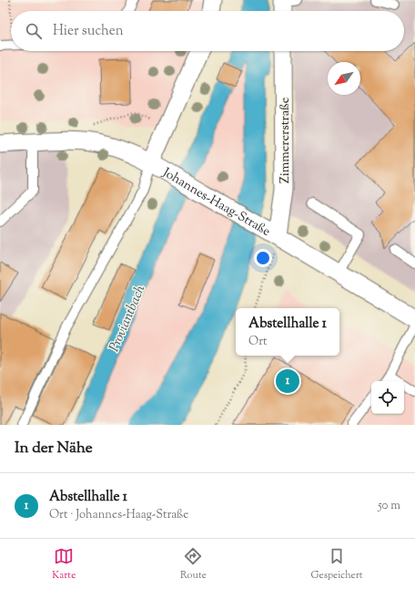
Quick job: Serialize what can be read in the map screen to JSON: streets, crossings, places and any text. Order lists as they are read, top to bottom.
{
  "streets": {
    "street": ["Zimmererstraße", "Johannes-Haag-Straße"]
  },
  "crossings": [
    ["Zimmererstraße", "Johannes-Haag-Straße"]
  ],
  "water": ["Proviantbach"],
  "north": "bottom left",
  "page": {
    "search": "Hier suchen",
    "popup": ["Abstellhalle 1", "Ort"],
    "pins": "1",
    "heading": "In der Nähe",
    "list": [
      {
        "mark": "1",
        "name": "Abstellhalle 1",
        "note": "Ort · Johannes-Haag-Straße",
        "value": "50 m"
      }
    ],
    "nav": ["Karte", "Route", "Gespeichert"]
  }
}
